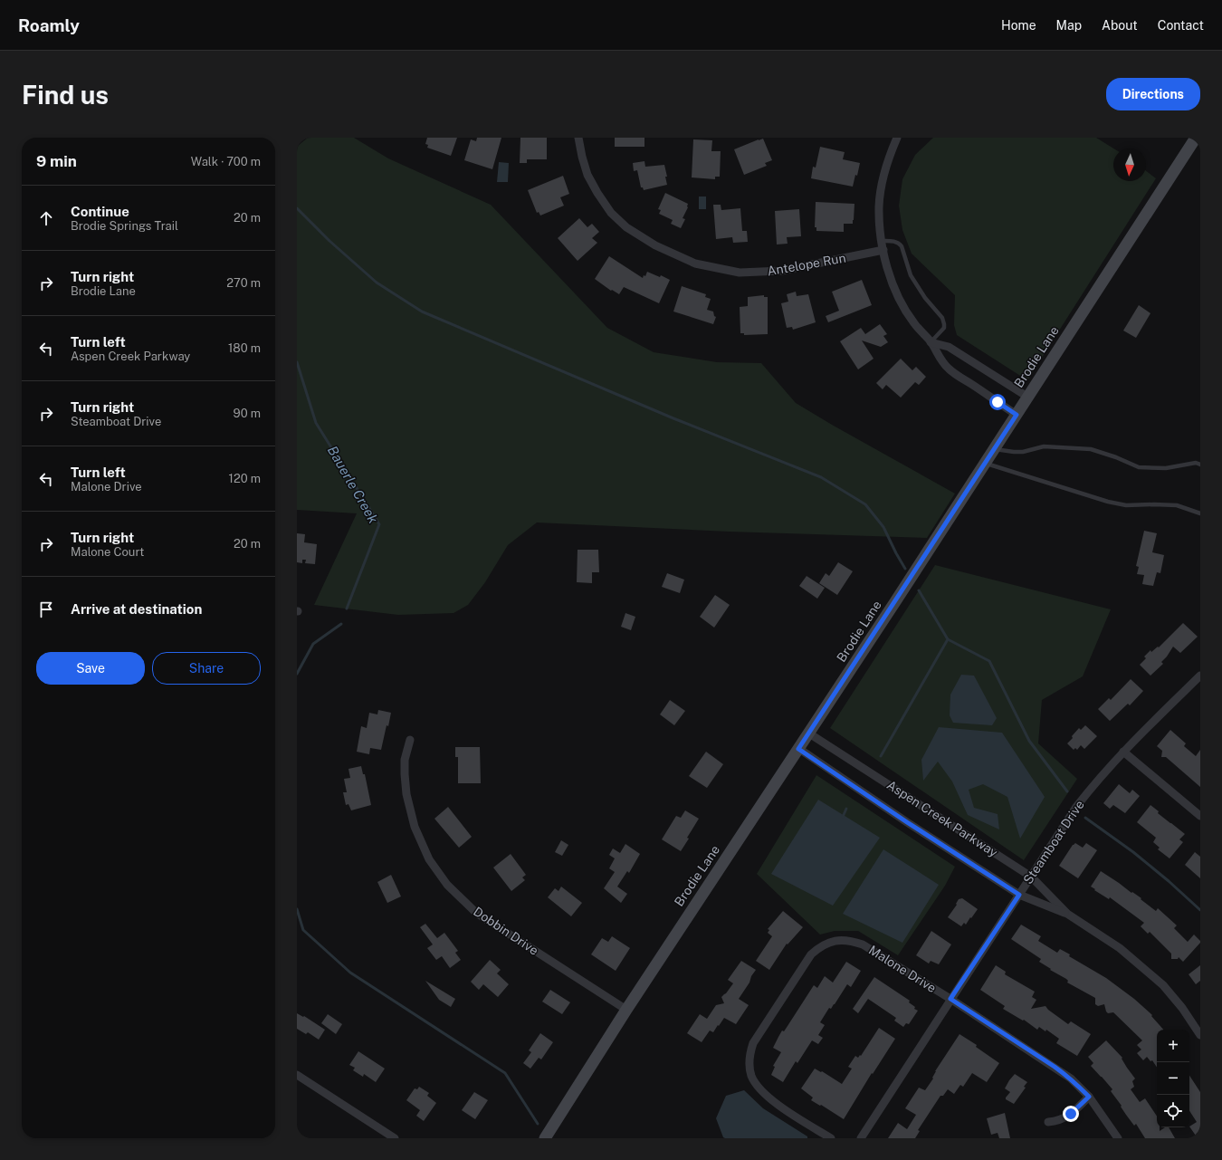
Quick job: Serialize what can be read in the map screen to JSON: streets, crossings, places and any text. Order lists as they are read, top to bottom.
{
  "streets": {
    "main road": ["Brodie Lane"],
    "street": [
      "Antelope Run",
      "Aspen Creek Parkway",
      "Steamboat Drive",
      "Dobbin Drive",
      "Malone Drive"
    ]
  },
  "crossings": [
    ["Brodie Lane", "Aspen Creek Parkway"],
    ["Brodie Lane", "Dobbin Drive"],
    ["Aspen Creek Parkway", "Steamboat Drive"],
    ["Steamboat Drive", "Malone Drive"]
  ],
  "water": ["Bauerle Creek"],
  "north": "bottom",
  "page": {
    "header": "Roamly",
    "nav": [
      "Home",
      "Map",
      "About",
      "Contact"
    ],
    "buttons": [
      "Directions",
      ["Save", "Share"]
    ],
    "title": "Find us",
    "heading": ["9 min", "Walk · 700 m"],
    "list": [
      ["Continue", "Brodie Springs Trail", "20 m"],
      ["Turn right", "Brodie Lane", "270 m"],
      ["Turn left", "Aspen Creek Parkway", "180 m"],
      ["Turn right", "Steamboat Drive", "90 m"],
      ["Turn left", "Malone Drive", "120 m"],
      ["Turn right", "Malone Court", "20 m"],
      "Arrive at destination"
    ],
    "map_buttons": ["+", "−"]
  }
}
